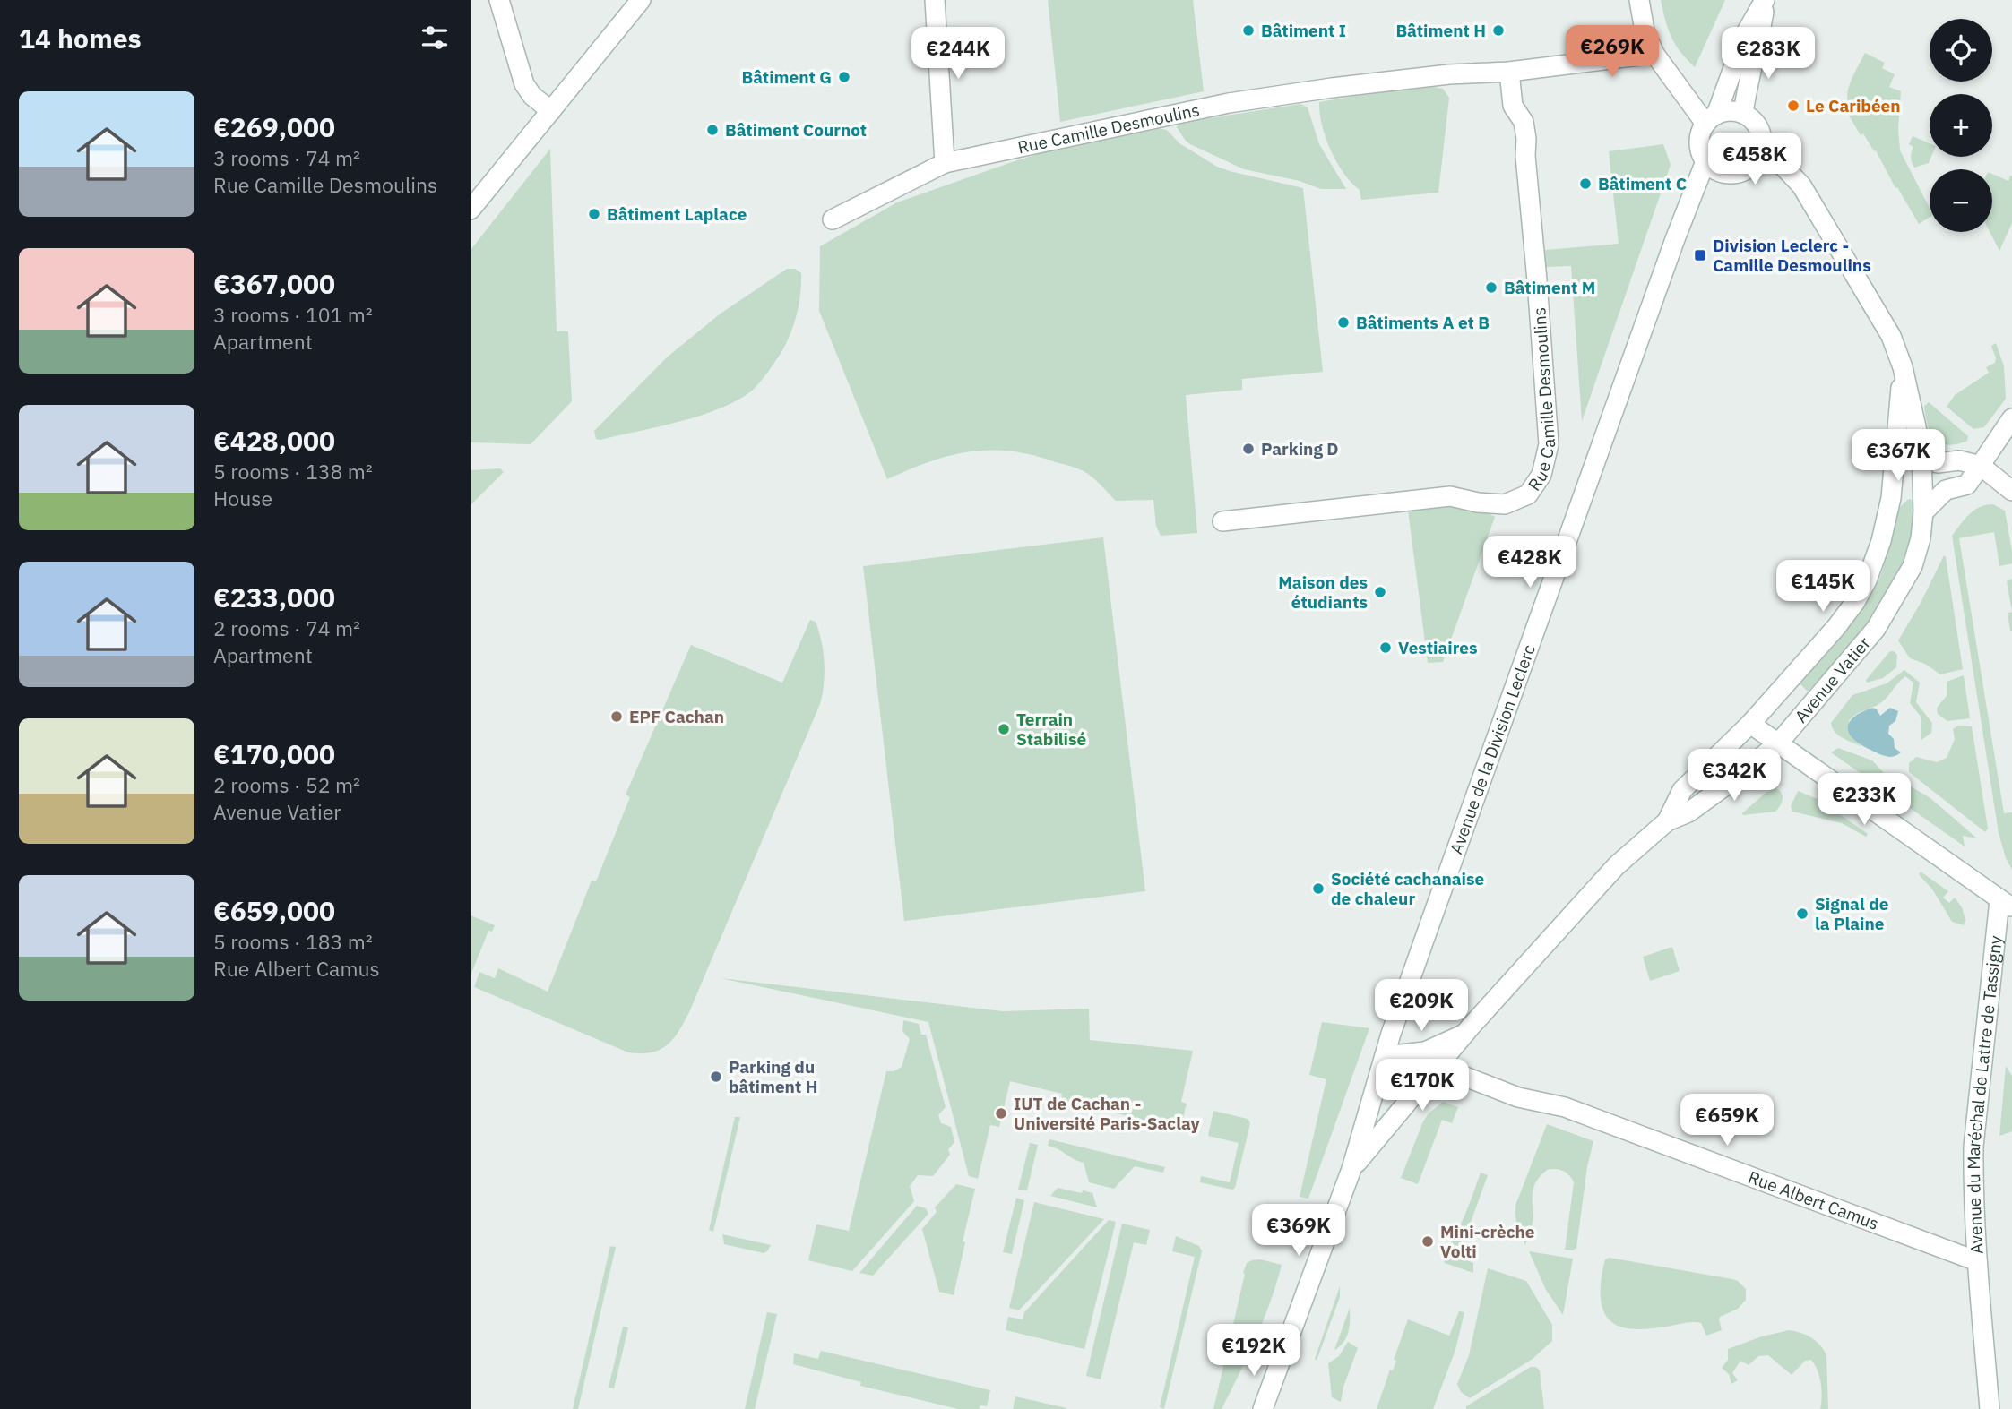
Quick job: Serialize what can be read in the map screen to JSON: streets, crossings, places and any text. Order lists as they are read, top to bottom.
{
  "streets": {
    "street": [
      "Rue Camille Desmoulins",
      "Avenue Vatier",
      "Avenue de la Division Leclerc",
      "Avenue du Maréchal de Lattre de Tassigny",
      "Rue Albert Camus"
    ]
  },
  "crossings": [
    ["Avenue Vatier", "Avenue de la Division Leclerc"],
    ["Avenue Vatier", "Avenue du Maréchal de Lattre de Tassigny"],
    ["Avenue Vatier", "Rue Albert Camus"],
    ["Avenue du Maréchal de Lattre de Tassigny", "Rue Albert Camus"]
  ],
  "places": {
    "other": [
      "Bâtiment I",
      "Bâtiment H",
      "Bâtiment G",
      "Le Caribéen",
      "Bâtiment Cournot",
      "Bâtiment C",
      "Bâtiment Laplace",
      "Bâtiment M",
      "Bâtiments A et B",
      "Parking D",
      "Maison des étudiants",
      "Vestiaires",
      "EPF Cachan",
      "Terrain Stabilisé",
      "Société cachanaise de chaleur",
      "Signal de la Plaine",
      "Parking du bâtiment H",
      "IUT de Cachan - Université Paris-Saclay",
      "Mini-crèche Volti"
    ],
    "transit": ["Division Leclerc - Camille Desmoulins"]
  },
  "page": {
    "heading": "14 homes",
    "map_buttons": ["+", "−"],
    "price": [
      "€269K",
      "€244K",
      "€283K",
      "€458K",
      "€367K",
      "€428K",
      "€145K",
      "€342K",
      "€233K",
      "€209K",
      "€170K",
      "€659K",
      "€369K",
      "€192K"
    ],
    "list": [
      {
        "name": "€269,000",
        "note": "3 rooms · 74 m² · Rue Camille Desmoulins"
      },
      {
        "name": "€367,000",
        "note": "3 rooms · 101 m² · Apartment"
      },
      {
        "name": "€428,000",
        "note": "5 rooms · 138 m² · House"
      },
      {
        "name": "€233,000",
        "note": "2 rooms · 74 m² · Apartment"
      },
      {
        "name": "€170,000",
        "note": "2 rooms · 52 m² · Avenue Vatier"
      },
      {
        "name": "€659,000",
        "note": "5 rooms · 183 m² · Rue Albert Camus"
      }
    ]
  }
}
